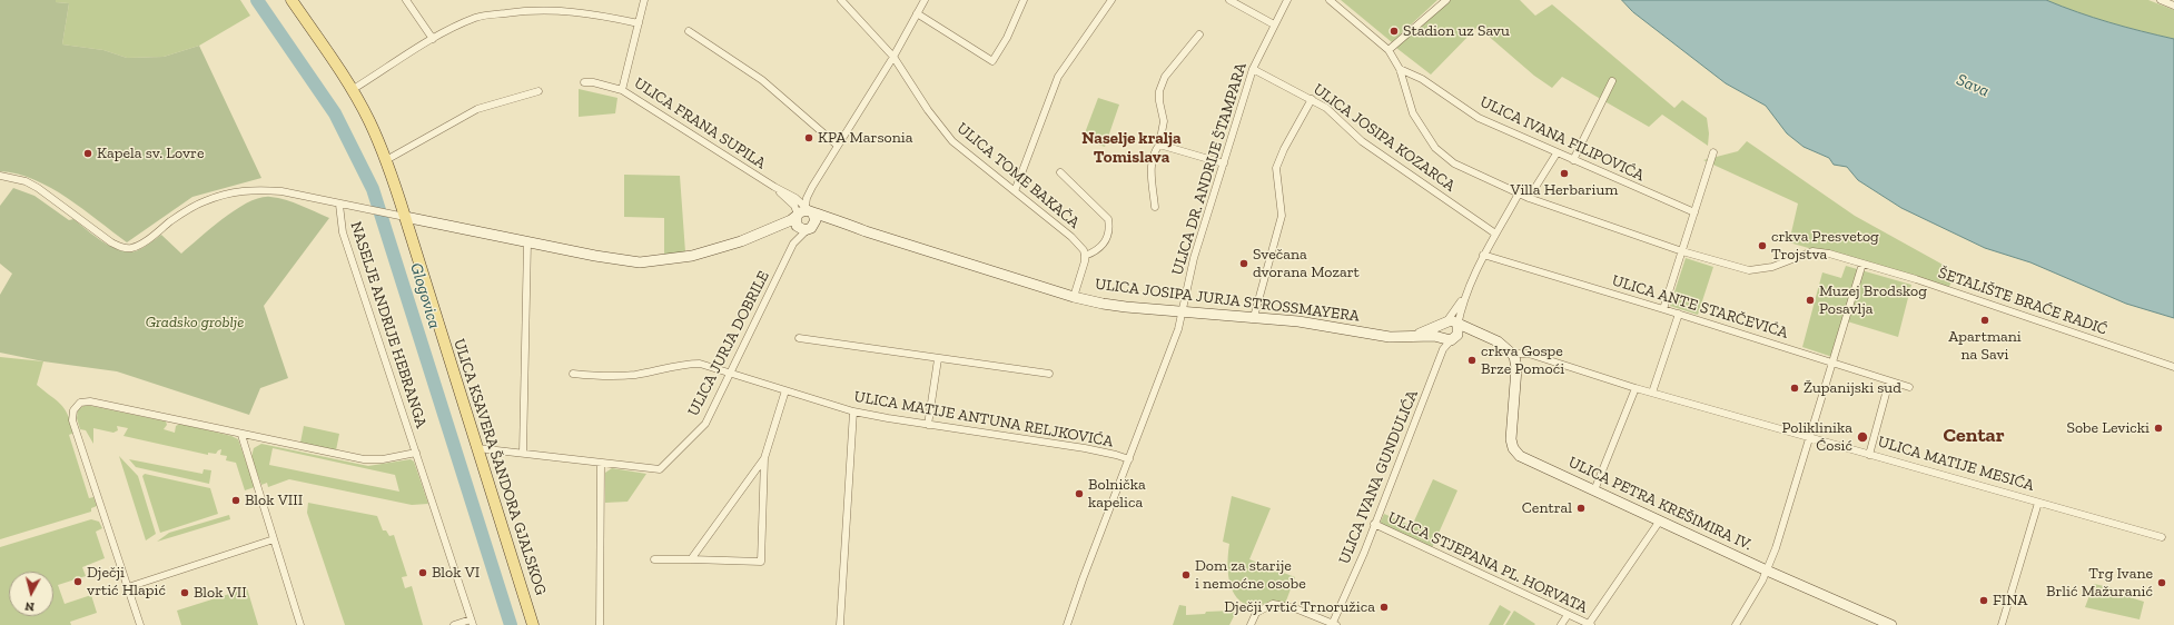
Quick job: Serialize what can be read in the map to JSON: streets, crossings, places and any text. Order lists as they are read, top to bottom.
{
  "streets": {
    "main road": [
      "ULICA JOSIPA JURJA STROSSMAYERA",
      "ULICA MATIJE MESIĆA",
      "ULICA KSAVERA ŠANDORA GJALSKOG",
      "ULICA PETRA KREŠIMIRA IV."
    ],
    "street": [
      "ULICA FRANA SUPILA",
      "ULICA JOSIPA KOZARCA",
      "ULICA IVANA FILIPOVIĆA",
      "ULICA DR. ANDRIJE ŠTAMPARA",
      "ULICA TOME BAKAČA",
      "ŠETALIŠTE BRAĆE RADIĆ",
      "ULICA ANTE STARČEVIĆA",
      "NASELJE ANDRIJE HEBRANGA",
      "ULICA JURJA DOBRILE",
      "ULICA MATIJE ANTUNA RELJKOVIĆA",
      "ULICA IVANA GUNDULIĆA",
      "ULICA STJEPANA PL. HORVATA"
    ]
  },
  "crossings": [
    ["ULICA FRANA SUPILA", "ULICA JOSIPA JURJA STROSSMAYERA"],
    ["ULICA FRANA SUPILA", "ULICA JURJA DOBRILE"],
    ["ULICA JOSIPA KOZARCA", "ULICA DR. ANDRIJE ŠTAMPARA"],
    ["ULICA IVANA FILIPOVIĆA", "ŠETALIŠTE BRAĆE RADIĆ"],
    ["ULICA DR. ANDRIJE ŠTAMPARA", "ULICA JOSIPA JURJA STROSSMAYERA"],
    ["ULICA DR. ANDRIJE ŠTAMPARA", "ULICA MATIJE ANTUNA RELJKOVIĆA"],
    ["ULICA JOSIPA JURJA STROSSMAYERA", "ULICA JURJA DOBRILE"],
    ["ULICA JOSIPA JURJA STROSSMAYERA", "ULICA MATIJE MESIĆA"],
    ["ULICA JOSIPA JURJA STROSSMAYERA", "ULICA KSAVERA ŠANDORA GJALSKOG"],
    ["ULICA JOSIPA JURJA STROSSMAYERA", "ULICA IVANA GUNDULIĆA"],
    ["ULICA JURJA DOBRILE", "ULICA MATIJE ANTUNA RELJKOVIĆA"],
    ["ULICA MATIJE MESIĆA", "ULICA IVANA GUNDULIĆA"],
    ["ULICA MATIJE MESIĆA", "ULICA PETRA KREŠIMIRA IV."],
    ["ULICA IVANA GUNDULIĆA", "ULICA STJEPANA PL. HORVATA"]
  ],
  "districts": ["Naselje kralja Tomislava", "Centar"],
  "water": ["Sava", "Glogovica"],
  "parks": ["Gradsko groblje"],
  "places": [
    "Stadion uz Savu",
    "KPA Marsonia",
    "Kapela sv. Lovre",
    "Villa Herbarium",
    "crkva Presvetog Trojstva",
    "Svečana dvorana Mozart",
    "Muzej Brodskog Posavlja",
    "Apartmani na Savi",
    "crkva Gospe Brze Pomoći",
    "Županijski sud",
    "Sobe Levicki",
    "Poliklinika Ćosić",
    "Bolnička kapelica",
    "Blok VIII",
    "Central",
    "Blok VI",
    "Dom za starije i nemoćne osobe",
    "Dječji vrtić Hlapić",
    "Trg Ivane Brlić Mažuranić",
    "Blok VII",
    "FINA",
    "Dječji vrtić Trnoružica"
  ],
  "north": "bottom"
}
